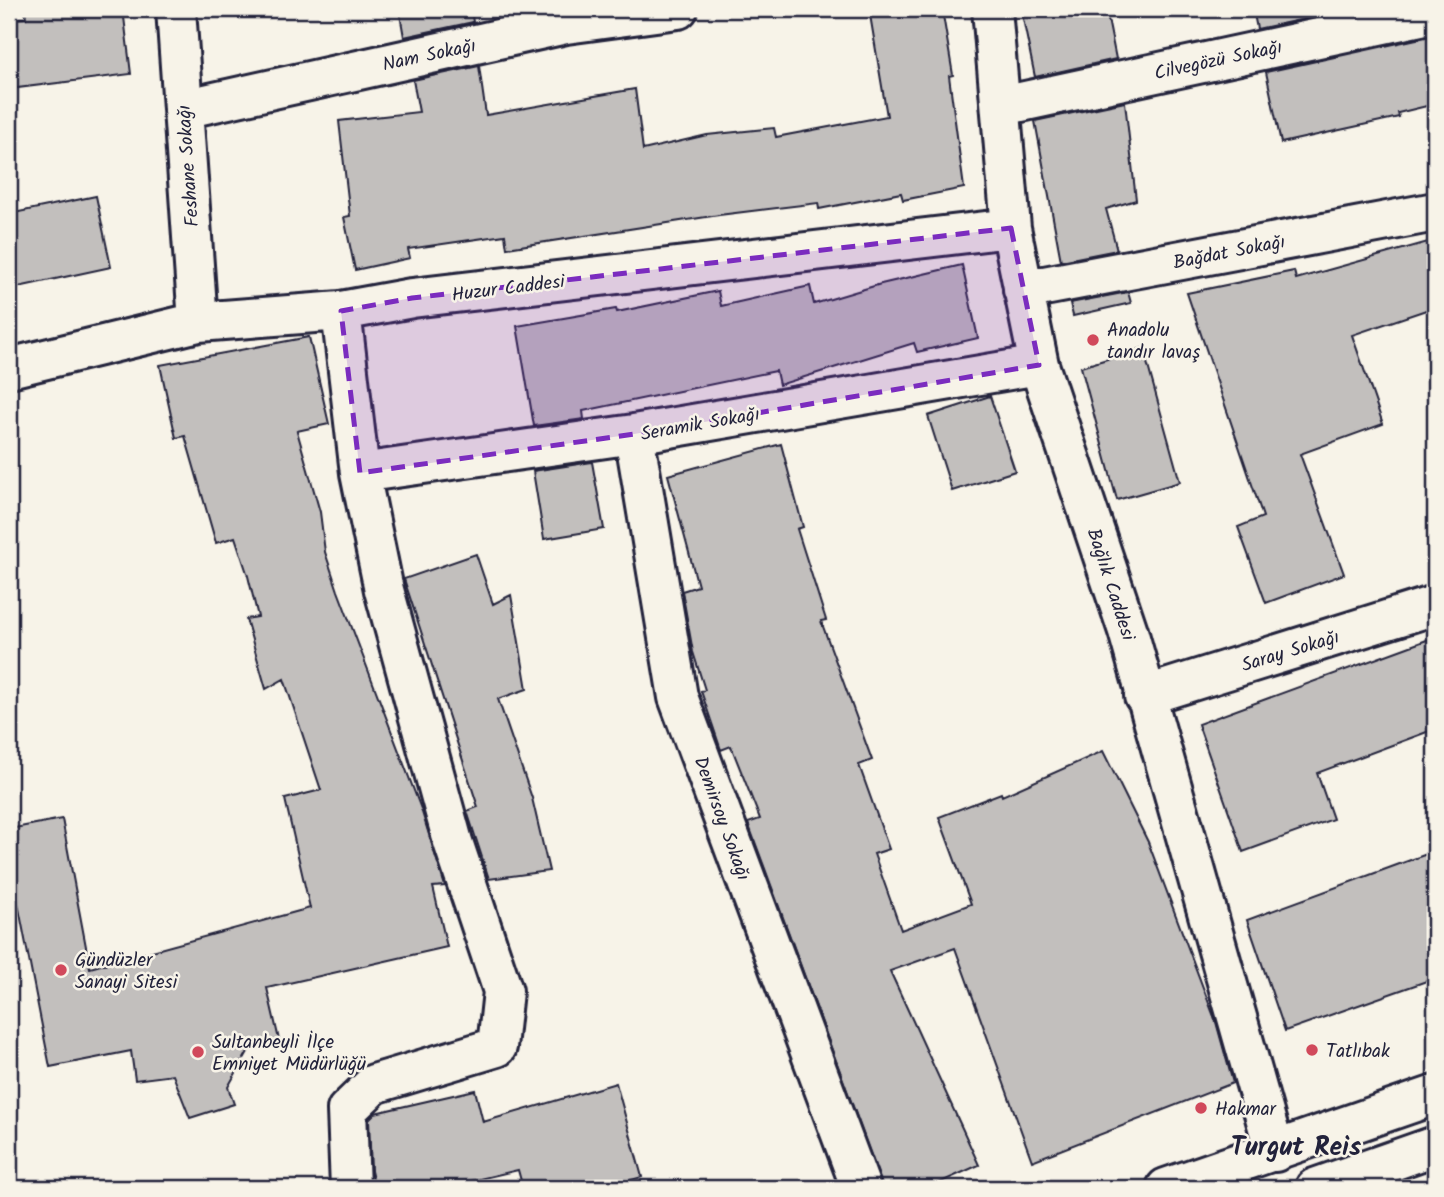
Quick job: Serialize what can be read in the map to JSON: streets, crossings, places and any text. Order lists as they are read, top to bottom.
{
  "streets": {
    "street": [
      "Nam Sokağı",
      "Cilvegözü Sokağı",
      "Feshane Sokağı",
      "Bağdat Sokağı",
      "Huzur Caddesi",
      "Seramik Sokağı",
      "Bağlık Caddesi",
      "Saray Sokağı",
      "Demirsoy Sokağı"
    ]
  },
  "crossings": [
    ["Nam Sokağı", "Feshane Sokağı"],
    ["Cilvegözü Sokağı", "Bağlık Caddesi"],
    ["Feshane Sokağı", "Huzur Caddesi"],
    ["Bağdat Sokağı", "Bağlık Caddesi"],
    ["Huzur Caddesi", "Bağlık Caddesi"],
    ["Seramik Sokağı", "Bağlık Caddesi"],
    ["Seramik Sokağı", "Demirsoy Sokağı"],
    ["Bağlık Caddesi", "Saray Sokağı"]
  ],
  "districts": ["Turgut Reis"],
  "places": [
    "Anadolu tandır lavaş",
    "Gündüzler Sanayi Sitesi",
    "Tatlıbak",
    "Sultanbeyli İlçe Emniyet Müdürlüğü",
    "Hakmar"
  ]
}
